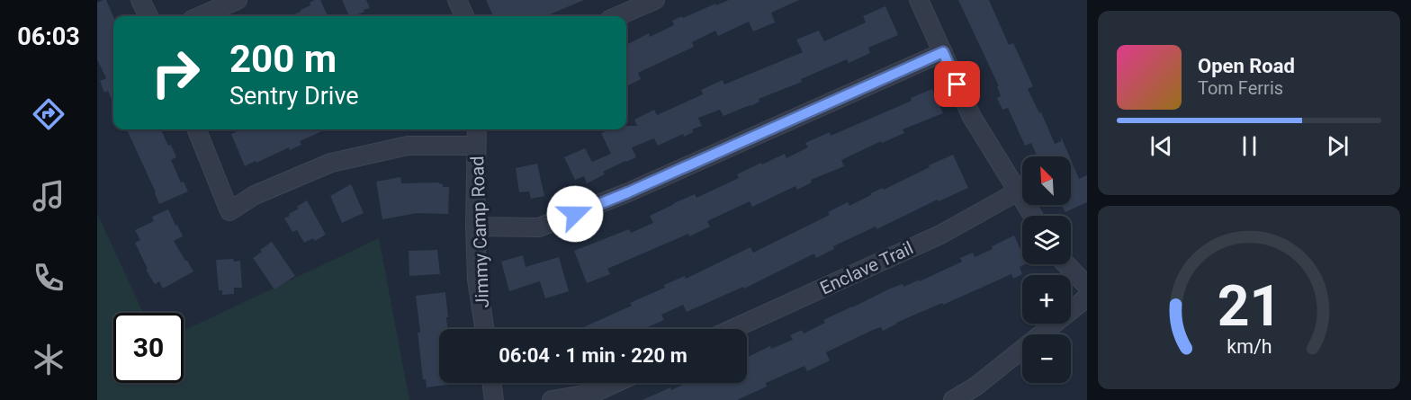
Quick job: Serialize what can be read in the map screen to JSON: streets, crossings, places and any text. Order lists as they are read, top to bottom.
{
  "streets": {
    "street": ["Jimmy Camp Road", "Enclave Trail"]
  },
  "north": "top left",
  "page": {
    "tabs": "06:03",
    "turn": ["200 m", "Sentry Drive"],
    "song": ["Open Road", "Tom Ferris"],
    "map_buttons": ["+", "−"],
    "limit": "30",
    "trip": "06:04 · 1 min · 220 m",
    "gauge": ["21", "km/h"]
  }
}
